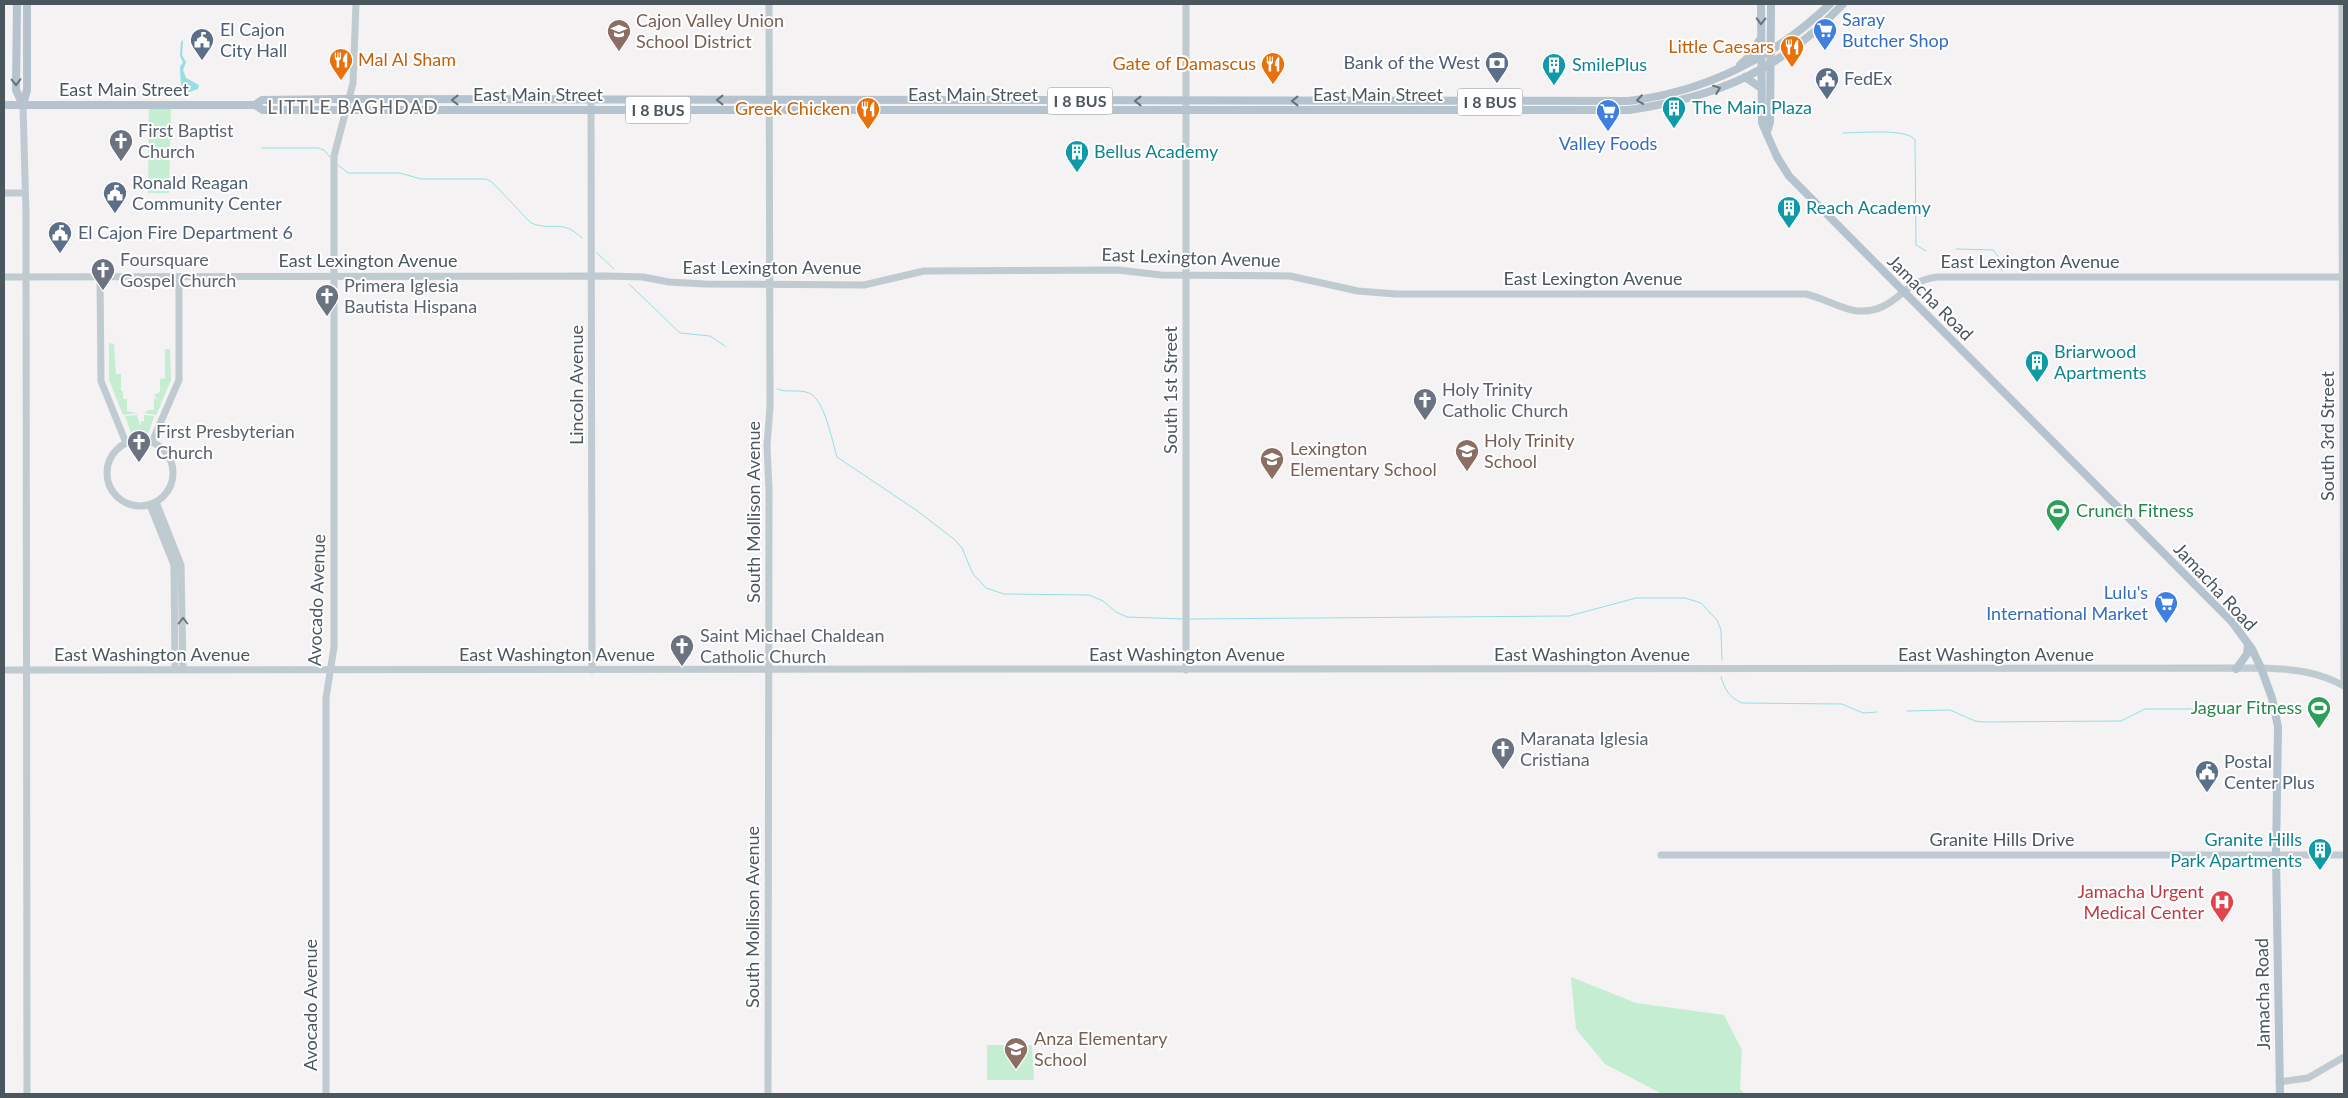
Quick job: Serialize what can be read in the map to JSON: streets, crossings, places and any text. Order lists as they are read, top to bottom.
{
  "streets": {
    "main road": ["East Main Street", "I 8 BUS", "Jamacha Road"],
    "street": [
      "East Lexington Avenue",
      "Lincoln Avenue",
      "South 1st Street",
      "South 3rd Street",
      "South Mollison Avenue",
      "Avocado Avenue",
      "East Washington Avenue",
      "Granite Hills Drive"
    ]
  },
  "crossings": [
    ["East Main Street", "I 8 BUS"],
    ["East Main Street", "Jamacha Road"],
    ["East Main Street", "Lincoln Avenue"],
    ["East Main Street", "South 1st Street"],
    ["East Main Street", "South Mollison Avenue"],
    ["East Main Street", "Avocado Avenue"],
    ["East Lexington Avenue", "Jamacha Road"],
    ["East Lexington Avenue", "Lincoln Avenue"],
    ["East Lexington Avenue", "South 1st Street"],
    ["East Lexington Avenue", "South 3rd Street"],
    ["East Lexington Avenue", "South Mollison Avenue"],
    ["East Lexington Avenue", "Avocado Avenue"],
    ["Jamacha Road", "East Washington Avenue"],
    ["Jamacha Road", "Granite Hills Drive"],
    ["Lincoln Avenue", "East Washington Avenue"],
    ["South 1st Street", "East Washington Avenue"],
    ["South 3rd Street", "East Washington Avenue"],
    ["South Mollison Avenue", "East Washington Avenue"],
    ["Avocado Avenue", "East Washington Avenue"]
  ],
  "districts": ["LITTLE BAGHDAD"],
  "places": {
    "supermarket": ["Saray Butcher Shop", "Valley Foods", "Lulu's International Market"],
    "school or university": [
      "Cajon Valley Union School District",
      "Holy Trinity School",
      "Lexington Elementary School",
      "Anza Elementary School"
    ],
    "public building": [
      "El Cajon City Hall",
      "FedEx",
      "Ronald Reagan Community Center",
      "El Cajon Fire Department 6",
      "Postal Center Plus"
    ],
    "restaurant": [
      "Little Caesars",
      "Mal Al Sham",
      "Gate of Damascus",
      "Greek Chicken"
    ],
    "bank": ["Bank of the West"],
    "building": [
      "SmilePlus",
      "The Main Plaza",
      "Bellus Academy",
      "Reach Academy",
      "Briarwood Apartments",
      "Granite Hills Park Apartments"
    ],
    "church": [
      "First Baptist Church",
      "Foursquare Gospel Church",
      "Primera Iglesia Bautista Hispana",
      "Holy Trinity Catholic Church",
      "First Presbyterian Church",
      "Saint Michael Chaldean Catholic Church",
      "Maranata Iglesia Cristiana"
    ],
    "sports": ["Crunch Fitness", "Jaguar Fitness"],
    "hospital": ["Jamacha Urgent Medical Center"]
  }
}
